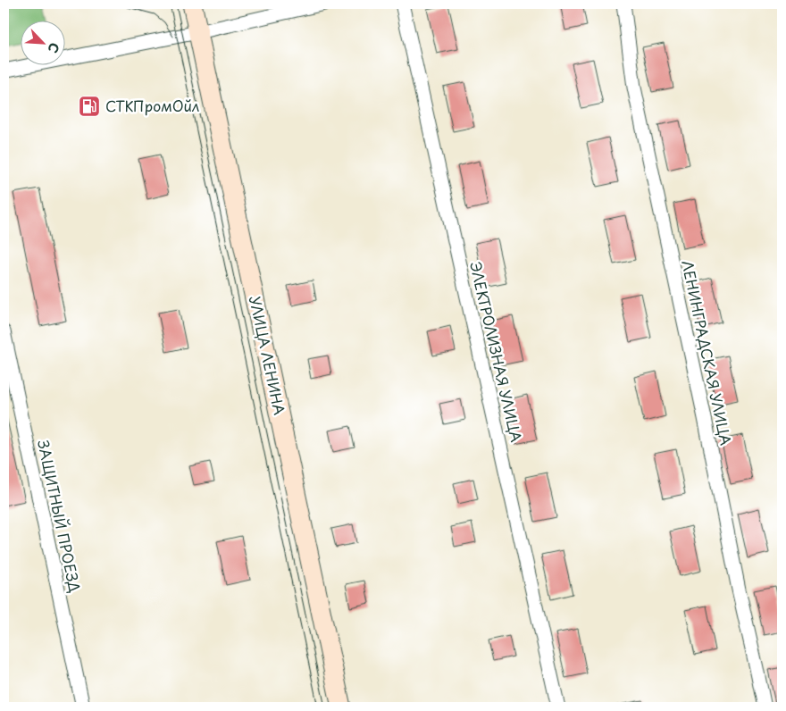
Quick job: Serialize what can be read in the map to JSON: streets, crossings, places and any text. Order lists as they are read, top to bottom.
{
  "streets": {
    "main road": ["УЛИЦА ЛЕНИНА"],
    "street": ["ЭЛЕКТРОЛИЗНАЯ УЛИЦА", "ЛЕНИНГРАДСКАЯ УЛИЦА", "ЗАЩИТНЫЙ ПРОЕЗД"]
  },
  "places": {
    "fuel station": ["СТКПромОйл"]
  },
  "north": "bottom right"
}
